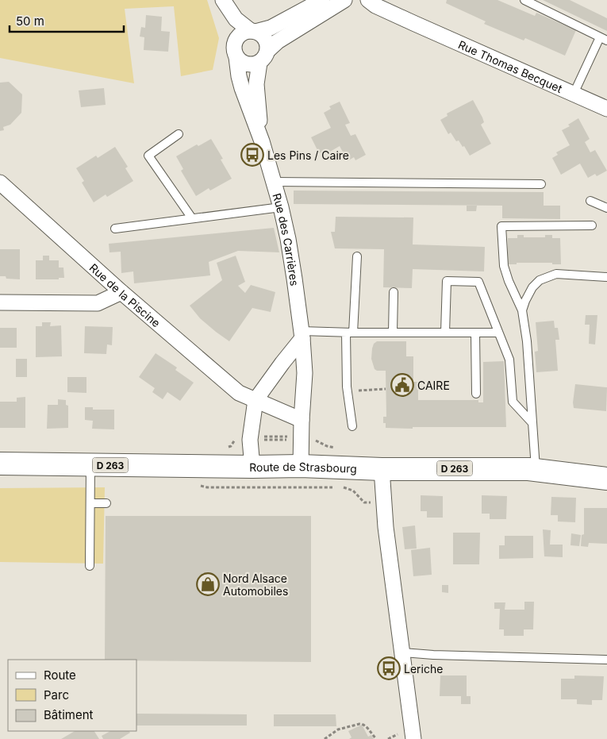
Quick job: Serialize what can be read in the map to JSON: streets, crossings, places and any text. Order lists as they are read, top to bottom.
{
  "streets": {
    "main road": ["D 263", "Route de Strasbourg"],
    "street": ["Rue Thomas Becquet", "Rue des Carrières", "Rue de la Piscine"]
  },
  "crossings": [
    ["Rue des Carrières", "Rue de la Piscine"],
    ["Rue des Carrières", "Route de Strasbourg"]
  ],
  "places": {
    "bus stop": ["Les Pins / Caire", "Leriche"],
    "public building": ["CAIRE"],
    "shop": ["Nord Alsace Automobiles"]
  },
  "legend": ["Route", "Parc", "Bâtiment"],
  "scale_bar": "50 m"
}
